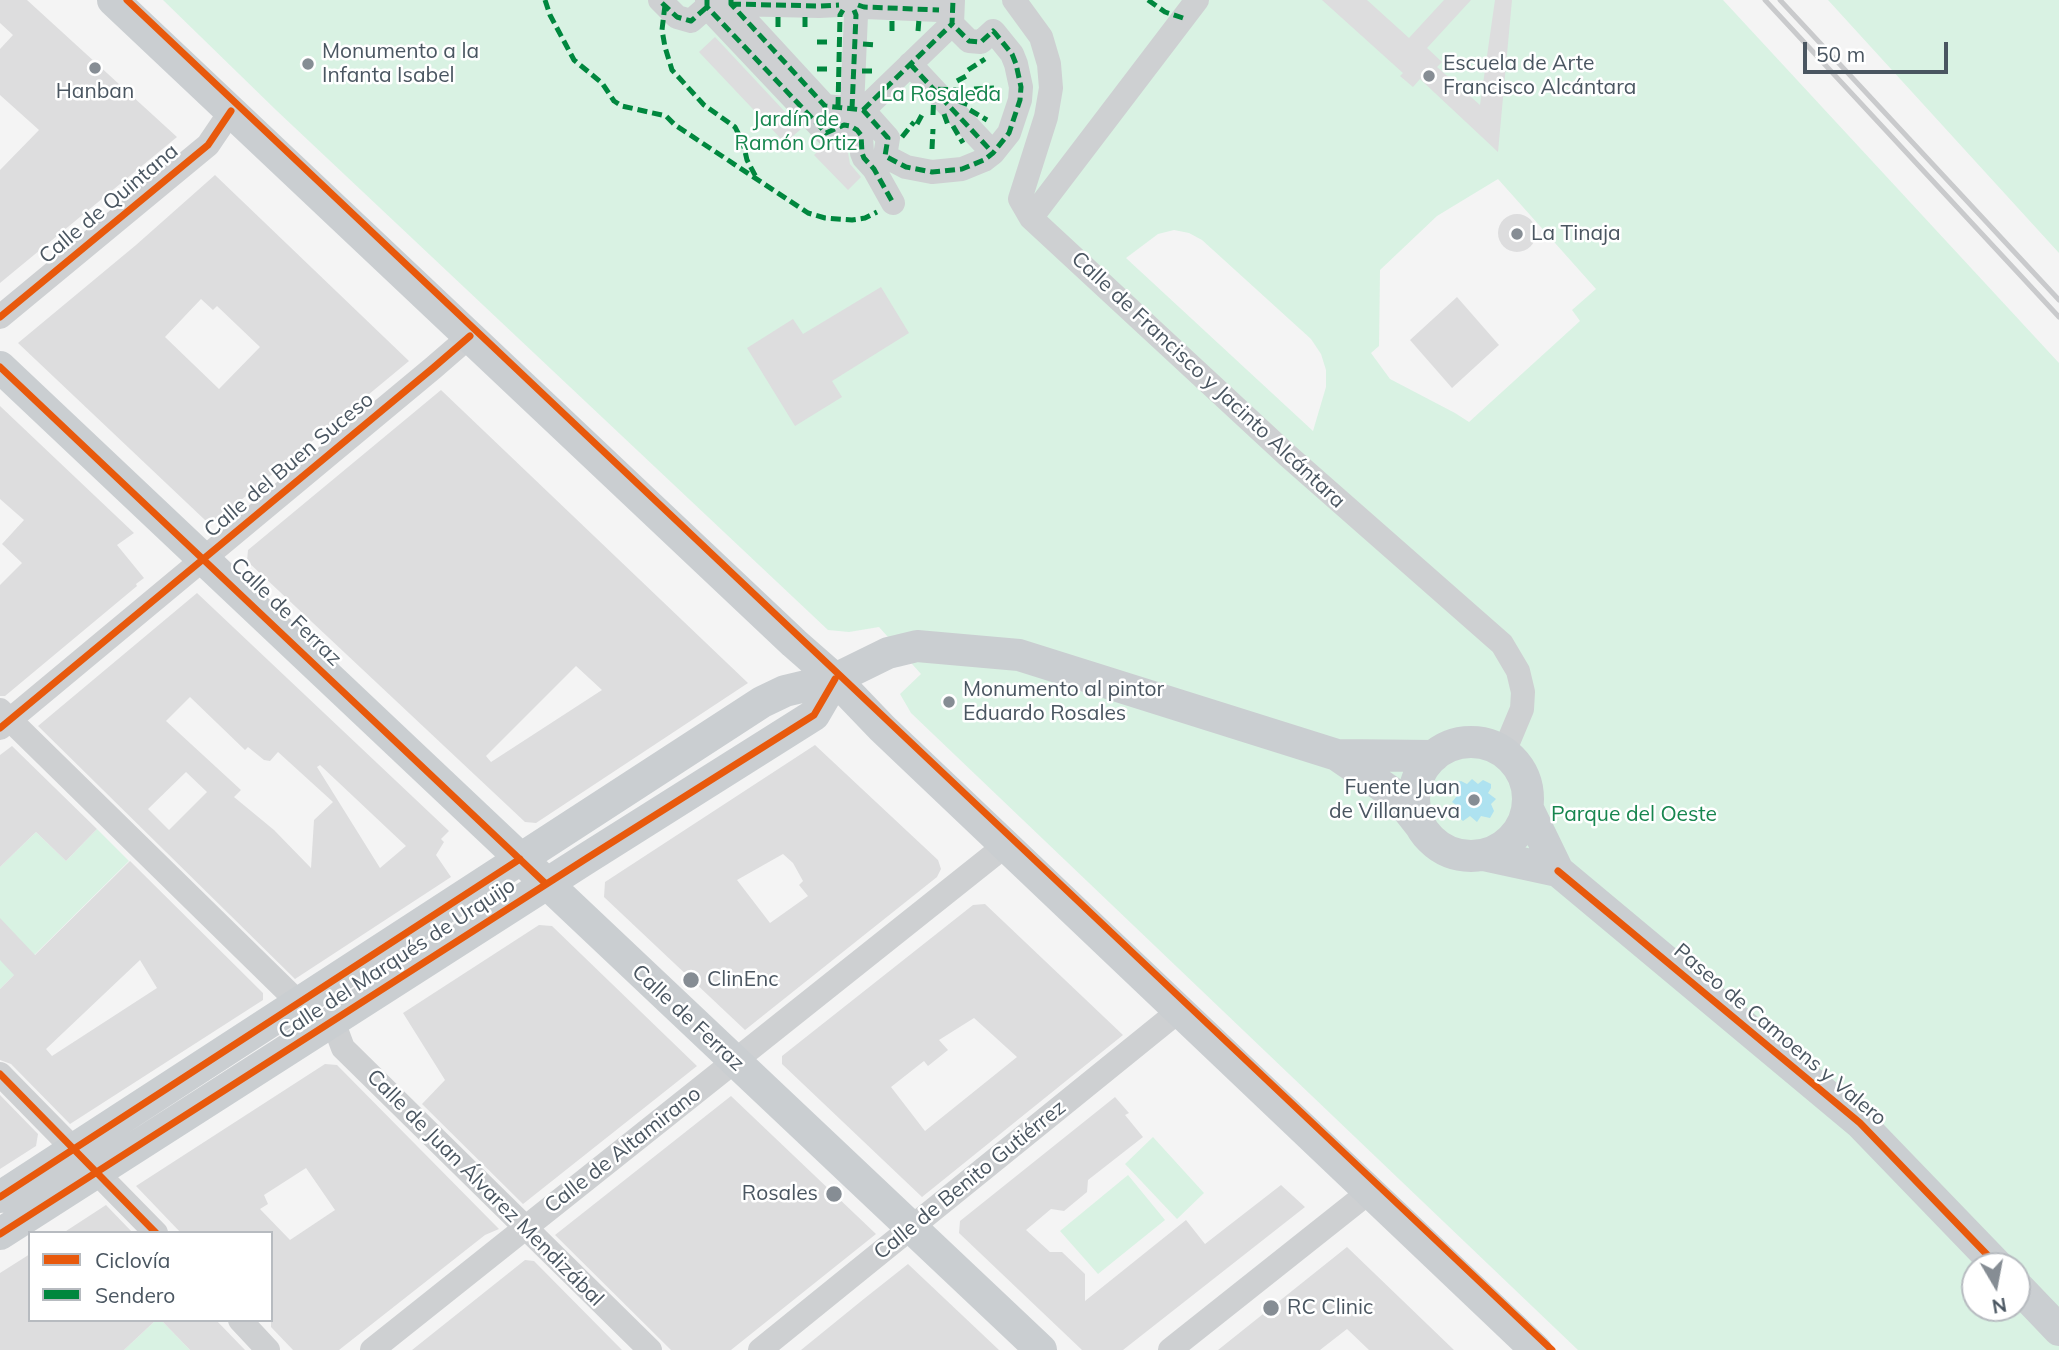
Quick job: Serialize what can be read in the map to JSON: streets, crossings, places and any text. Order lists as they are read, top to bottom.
{
  "streets": {
    "main road": ["Calle de Ferraz", "Calle del Marqués de Urquijo", "Paseo de Camoens y Valero"],
    "street": [
      "Calle de Quintana",
      "Calle de Francisco y Jacinto Alcántara",
      "Calle del Buen Suceso",
      "Calle de Altamirano",
      "Calle de Benito Gutiérrez",
      "Calle de Juan Álvarez Mendizábal"
    ]
  },
  "crossings": [
    ["Calle del Buen Suceso", "Calle de Ferraz"],
    ["Calle de Ferraz", "Calle del Marqués de Urquijo"],
    ["Calle de Ferraz", "Calle de Altamirano"],
    ["Calle de Ferraz", "Calle de Benito Gutiérrez"],
    ["Calle del Marqués de Urquijo", "Calle de Juan Álvarez Mendizábal"],
    ["Calle de Altamirano", "Calle de Juan Álvarez Mendizábal"]
  ],
  "parks": ["La Rosaleda", "Jardín de Ramón Ortiz", "Parque del Oeste"],
  "places": [
    "Monumento a la Infanta Isabel",
    "Hanban",
    "Escuela de Arte Francisco Alcántara",
    "La Tinaja",
    "Monumento al pintor Eduardo Rosales",
    "Fuente Juan de Villanueva",
    "ClinEnc",
    "Rosales",
    "RC Clinic"
  ],
  "legend": ["Ciclovía", "Sendero"],
  "scale_bar": "50 m",
  "north": "bottom"
}
